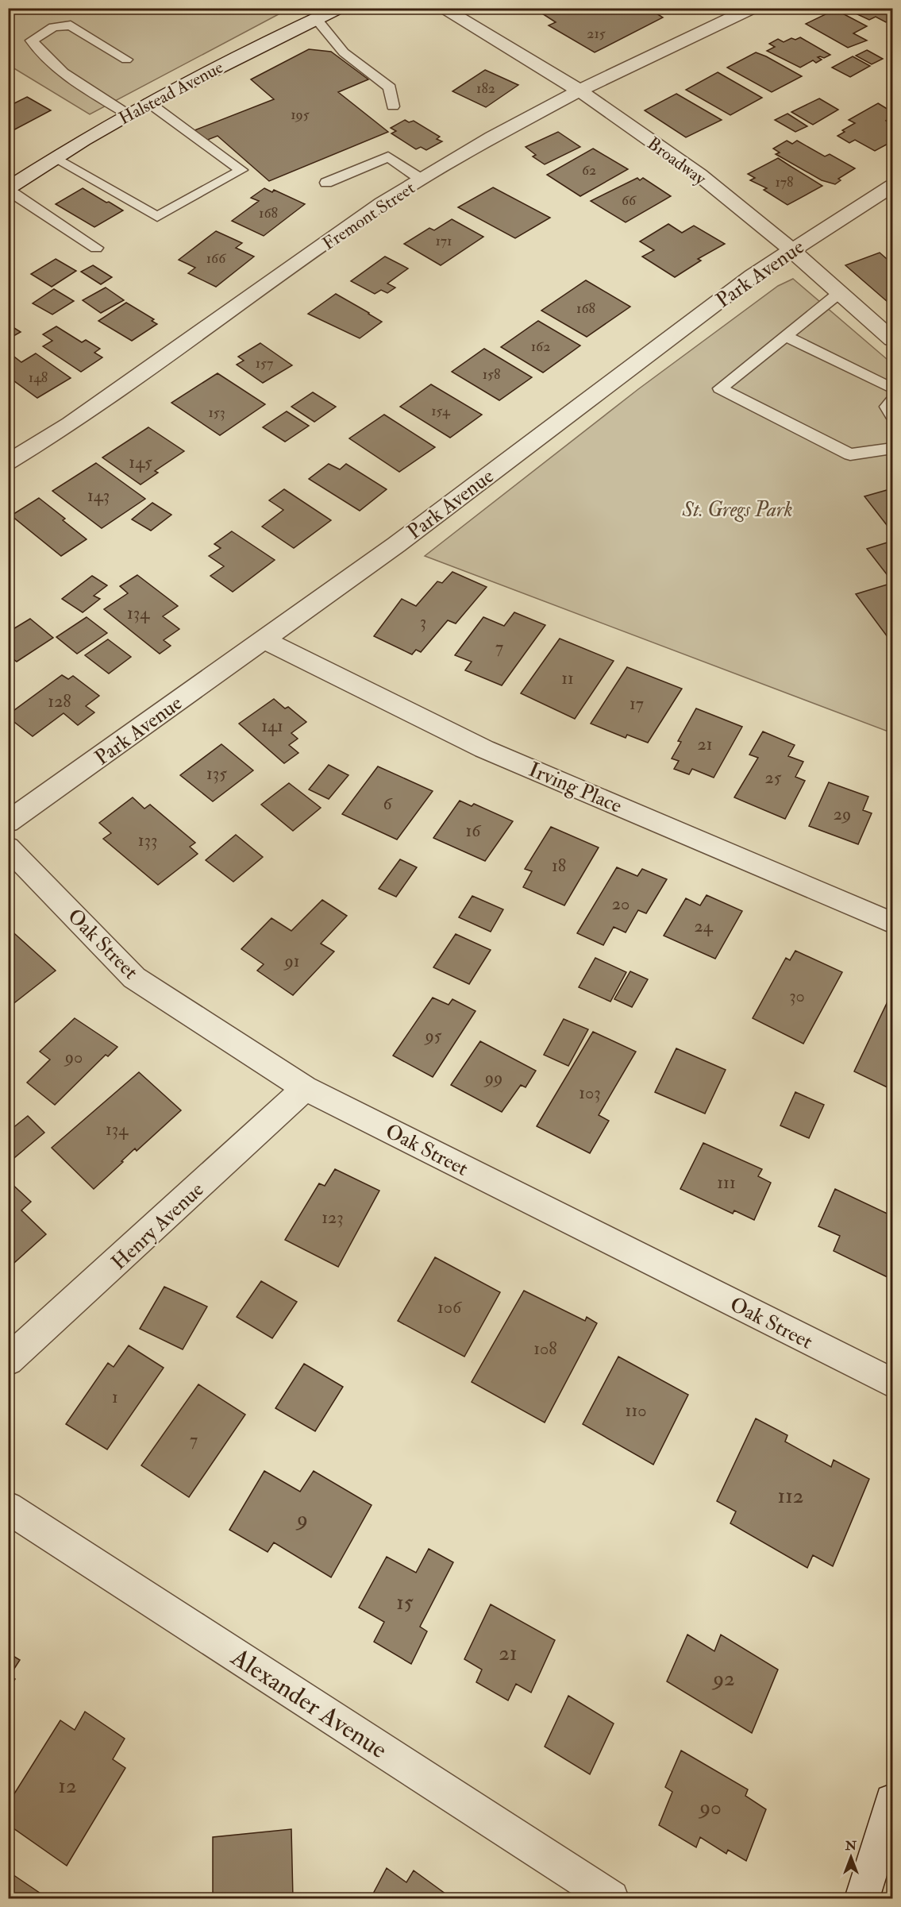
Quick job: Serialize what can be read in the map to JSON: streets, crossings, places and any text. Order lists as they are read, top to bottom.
{
  "streets": {
    "street": [
      "Halstead Avenue",
      "Broadway",
      "Fremont Street",
      "Park Avenue",
      "Irving Place",
      "Oak Street",
      "Henry Avenue",
      "Alexander Avenue"
    ]
  },
  "crossings": [
    ["Broadway", "Fremont Street"],
    ["Broadway", "Park Avenue"],
    ["Park Avenue", "Irving Place"],
    ["Oak Street", "Henry Avenue"]
  ],
  "parks": ["St. Gregs Park"],
  "house_numbers": [
    "215",
    "182",
    "195",
    "62",
    "178",
    "66",
    "168",
    "171",
    "166",
    "168",
    "162",
    "157",
    "158",
    "148",
    "154",
    "153",
    "145",
    "143",
    "134",
    "3",
    "7",
    "11",
    "128",
    "17",
    "141",
    "21",
    "135",
    "25",
    "6",
    "29",
    "16",
    "133",
    "18",
    "20",
    "24",
    "91",
    "30",
    "95",
    "90",
    "99",
    "103",
    "134",
    "111",
    "123",
    "106",
    "108",
    "1",
    "110",
    "7",
    "112",
    "9",
    "15",
    "21",
    "92",
    "12",
    "90"
  ],
  "north": "top"
}
